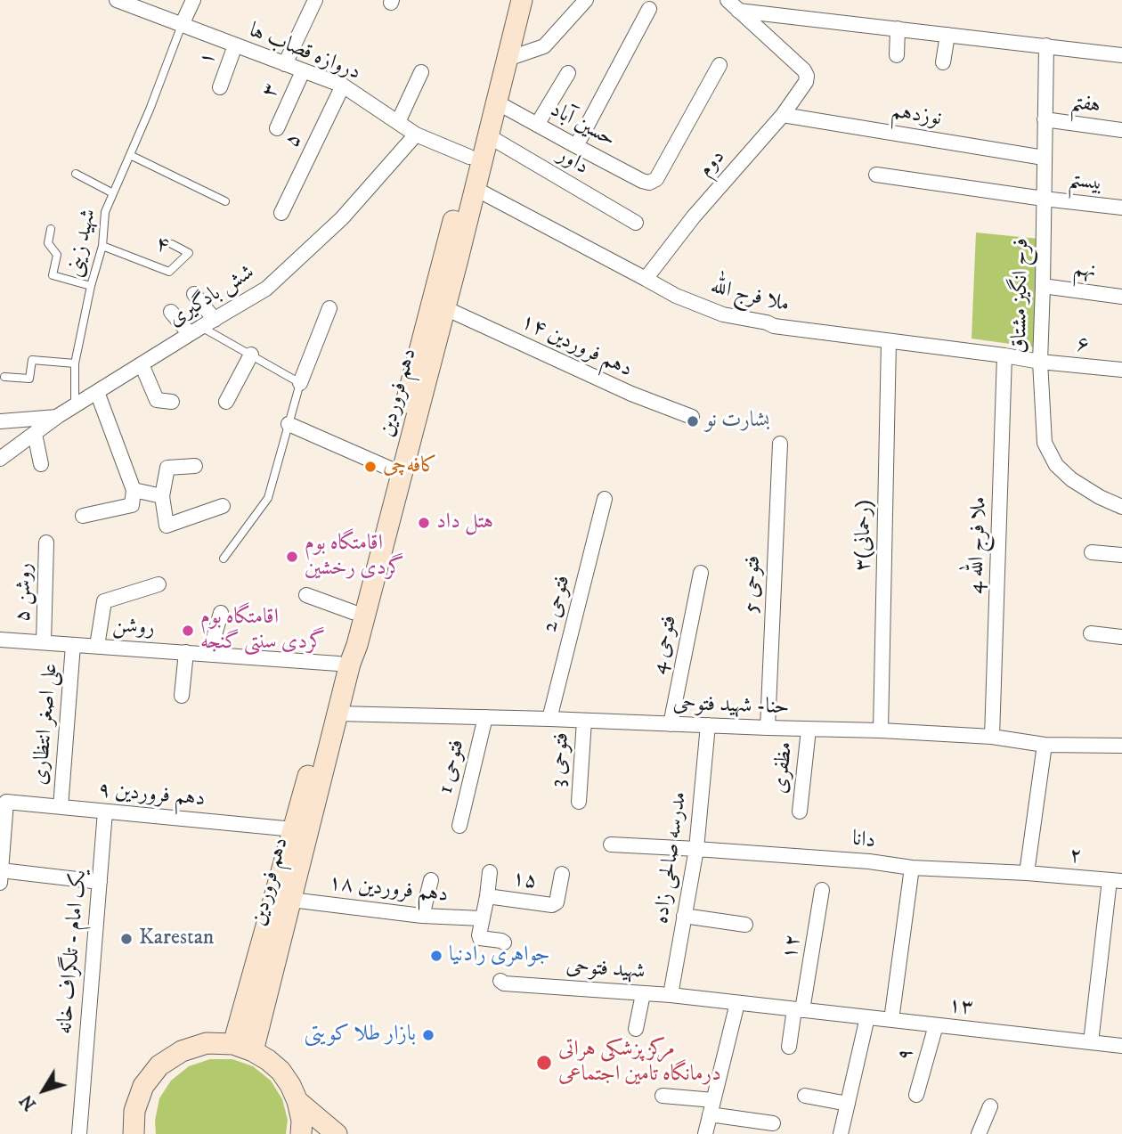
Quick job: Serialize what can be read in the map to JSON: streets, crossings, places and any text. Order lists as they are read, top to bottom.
{
  "streets": {
    "main road": ["دهم فروردین"],
    "street": [
      "دروازه قصاب ها",
      "۱",
      "۳",
      "هفتم",
      "نوزدهم",
      "حسین آباد",
      "۵",
      "داور",
      "دوم",
      "بیستم",
      "نهم",
      "فرح انگیز مشتاق",
      "شش بادگیری",
      "ملا فرج الله",
      "۶",
      "دهم فروردین ۱۴",
      "۳(رحمانی)",
      "4 ملا فرج الله",
      "فتوحی 5",
      "روشن ۵",
      "فتوحی 2",
      "روشن",
      "فتوحی 4",
      "حنا- شهید فتوحی",
      "علی اصغر انتظاری",
      "فتوحی 3",
      "فتوحی 1",
      "مظفری",
      "دهم فروردین ۹",
      "دانا",
      "۲",
      "مدرسه صالحی زاده",
      "۱۵",
      "دهم فروردین ۱۸",
      "۱۲",
      "یک امام - تلگراف خانه",
      "شهید فتوحی",
      "۱۳",
      "۹"
    ],
    "lane": ["شهید زینی", "۴"]
  },
  "crossings": [
    ["دروازه قصاب ها", "۱"],
    ["دروازه قصاب ها", "۳"],
    ["دروازه قصاب ها", "۵"],
    ["دروازه قصاب ها", "شهید زینی"],
    ["دروازه قصاب ها", "شش بادگیری"],
    ["دروازه قصاب ها", "دهم فروردین"],
    ["هفتم", "فرح انگیز مشتاق"],
    ["نوزدهم", "دوم"],
    ["نوزدهم", "فرح انگیز مشتاق"],
    ["حسین آباد", "دهم فروردین"],
    ["داور", "دهم فروردین"],
    ["دوم", "ملا فرج الله"],
    ["بیستم", "فرح انگیز مشتاق"],
    ["شهید زینی", "۴"],
    ["شهید زینی", "شش بادگیری"],
    ["نهم", "فرح انگیز مشتاق"],
    ["فرح انگیز مشتاق", "ملا فرج الله"],
    ["فرح انگیز مشتاق", "۶"],
    ["ملا فرج الله", "۶"],
    ["ملا فرج الله", "دهم فروردین"],
    ["ملا فرج الله", "۳(رحمانی)"],
    ["ملا فرج الله", "4 ملا فرج الله"],
    ["دهم فروردین ۱۴", "دهم فروردین"],
    ["دهم فروردین", "روشن"],
    ["دهم فروردین", "حنا- شهید فتوحی"],
    ["دهم فروردین", "دهم فروردین ۹"],
    ["دهم فروردین", "دهم فروردین ۱۸"],
    ["۳(رحمانی)", "حنا- شهید فتوحی"],
    ["4 ملا فرج الله", "حنا- شهید فتوحی"],
    ["فتوحی 5", "حنا- شهید فتوحی"],
    ["روشن ۵", "روشن"],
    ["فتوحی 2", "حنا- شهید فتوحی"],
    ["روشن", "علی اصغر انتظاری"],
    ["فتوحی 4", "حنا- شهید فتوحی"],
    ["حنا- شهید فتوحی", "فتوحی 3"],
    ["حنا- شهید فتوحی", "فتوحی 1"],
    ["حنا- شهید فتوحی", "مظفری"],
    ["حنا- شهید فتوحی", "مدرسه صالحی زاده"],
    ["علی اصغر انتظاری", "دهم فروردین ۹"],
    ["دهم فروردین ۹", "یک امام - تلگراف خانه"],
    ["دانا", "۲"],
    ["دانا", "مدرسه صالحی زاده"],
    ["مدرسه صالحی زاده", "شهید فتوحی"],
    ["مدرسه صالحی زاده", "۱۳"],
    ["۱۲", "۱۳"],
    ["شهید فتوحی", "۱۳"],
    ["۱۳", "۹"]
  ],
  "places": [
    "بشارت نو",
    "کافه‌چی",
    "هتل داد",
    "اقامتگاه بوم گردی رخشین",
    "اقامتگاه بوم گردی سنتی گنجه",
    "Karestan",
    "جواهری رادنیا",
    "بازار طلا کویتی",
    "مرکز پزشکی هراتی درمانگاه تامین اجتماعی"
  ],
  "north": "bottom left"
}
